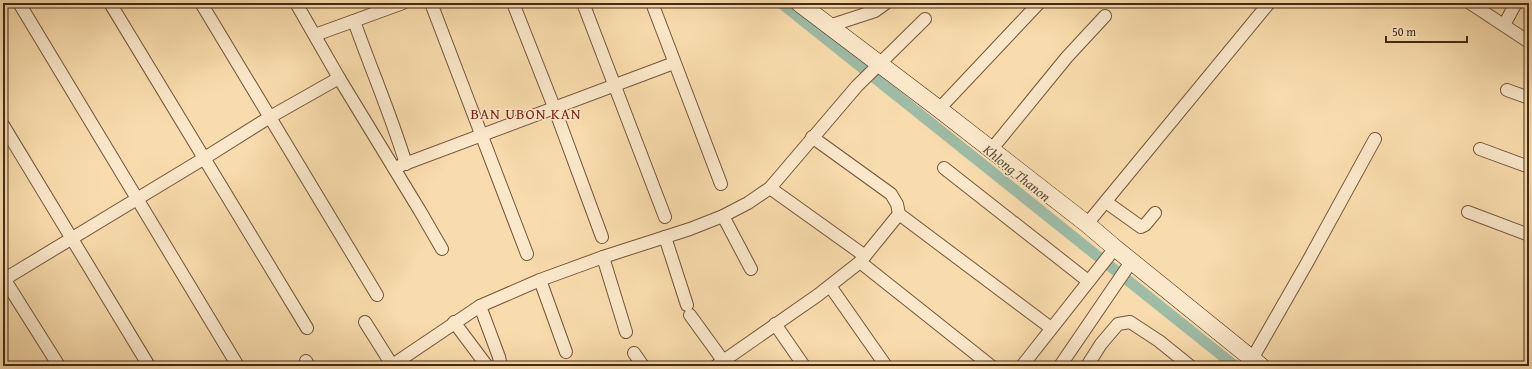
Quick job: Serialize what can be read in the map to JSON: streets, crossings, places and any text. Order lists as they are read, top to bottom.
{
  "districts": ["BAN UBON KAN"],
  "water": ["Khlong Thanon"],
  "scale_bar": "50 m"
}
